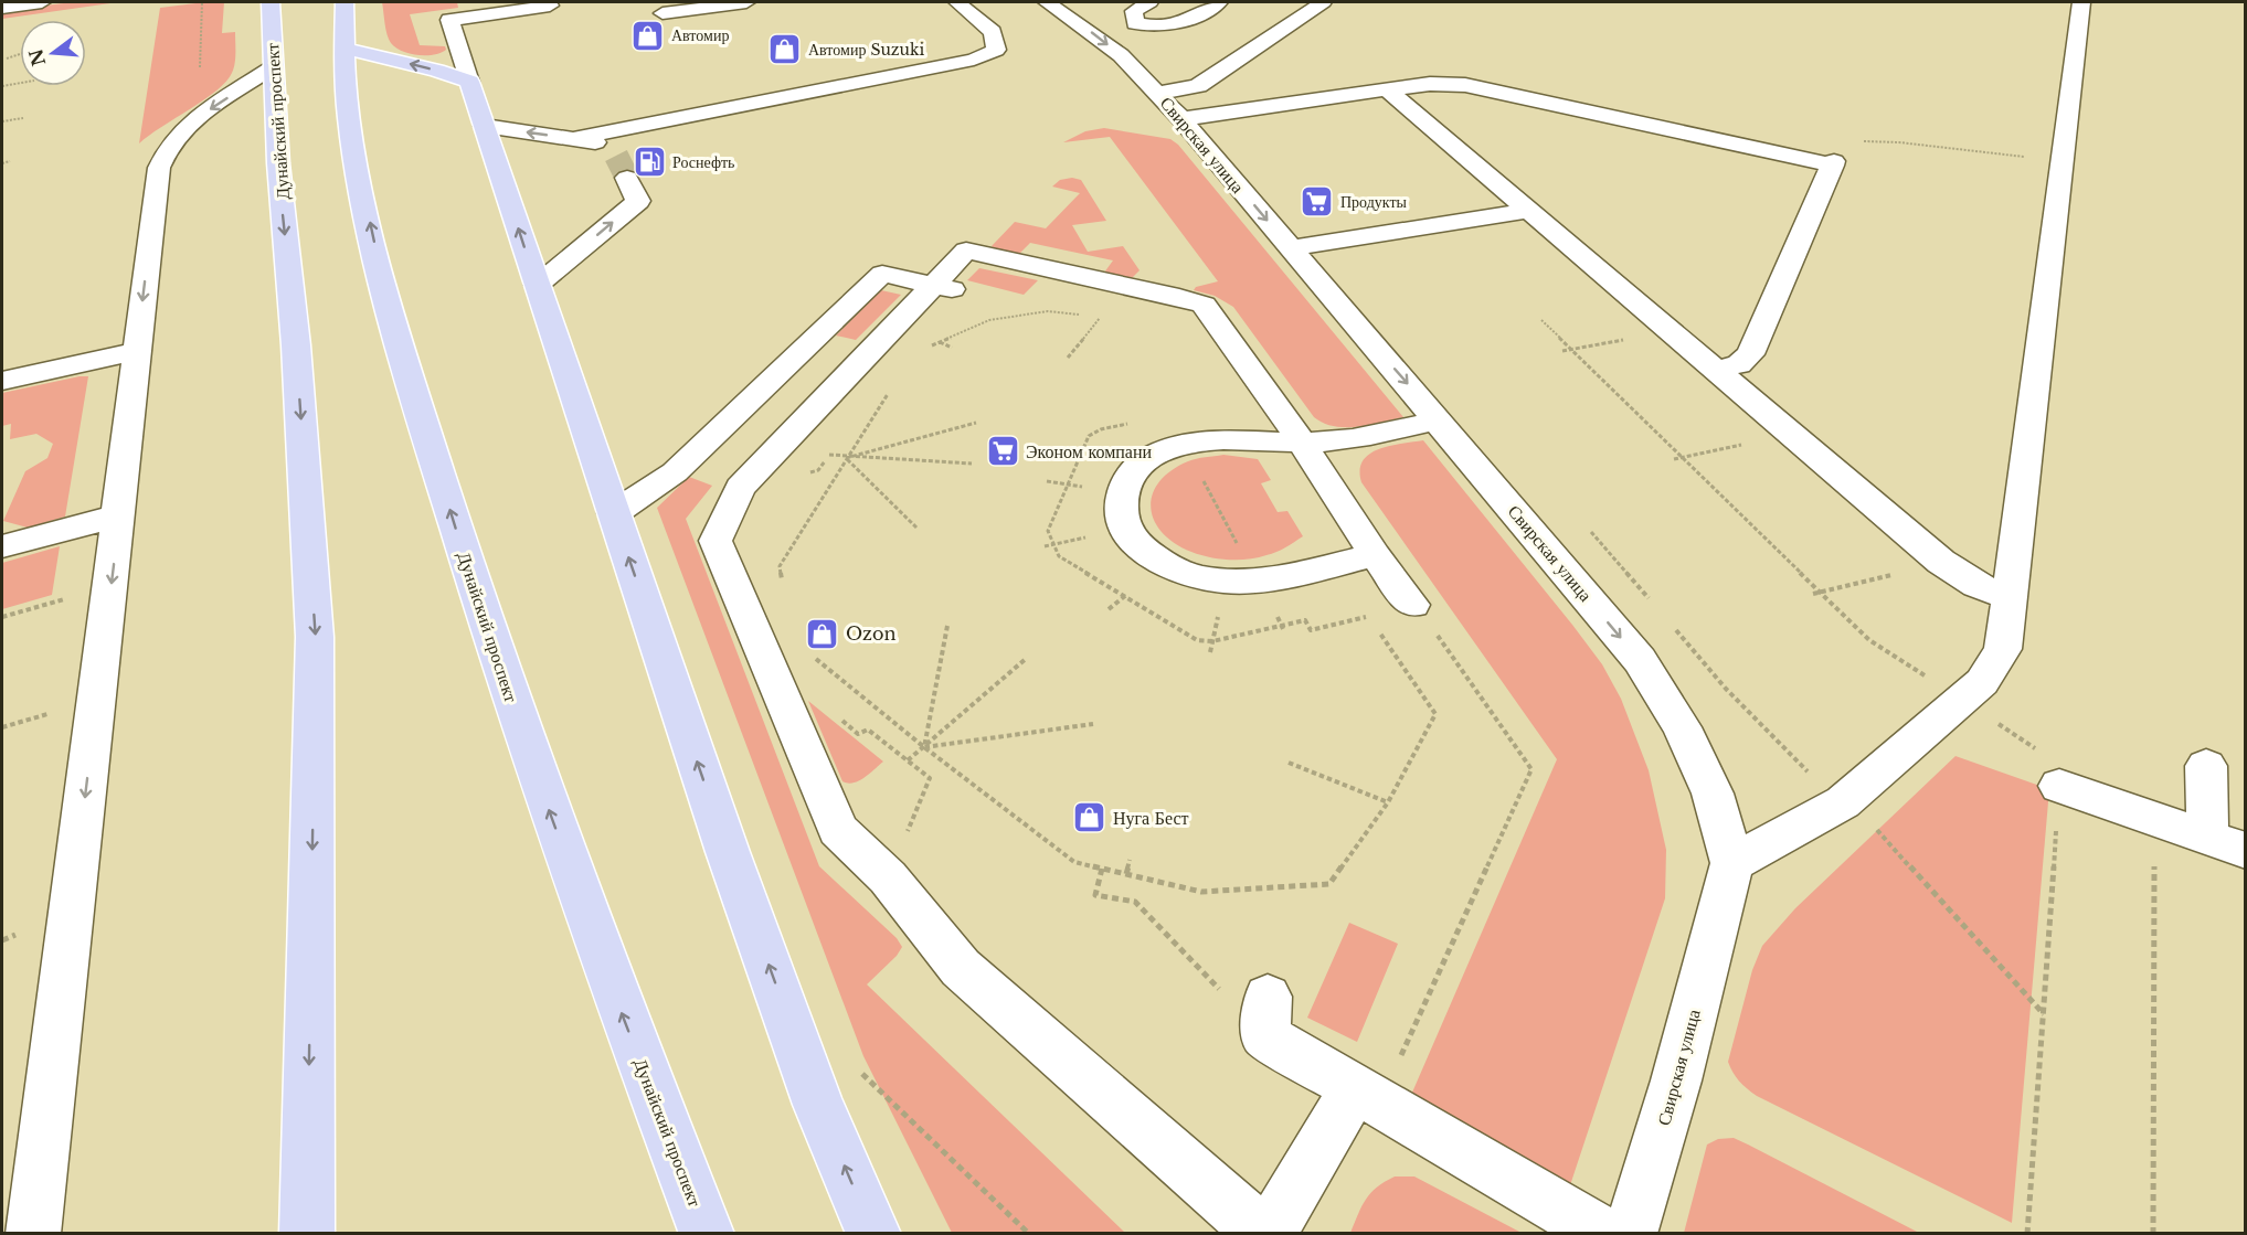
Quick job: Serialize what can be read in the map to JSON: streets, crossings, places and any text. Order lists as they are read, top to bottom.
{
  "streets": {
    "main road": ["Дунайский проспект"],
    "street": ["Свирская улица"]
  },
  "places": {
    "shop": [
      "Автомир",
      "Автомир Suzuki",
      "Ozon",
      "Нуга Бест"
    ],
    "fuel station": ["Роснефть"],
    "supermarket": ["Продукты", "Эконом компани"]
  },
  "north": "left"
}
